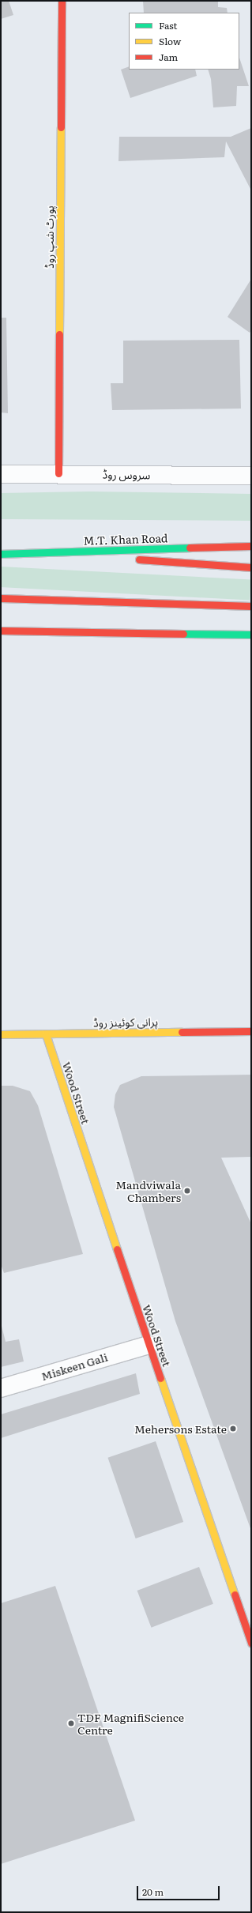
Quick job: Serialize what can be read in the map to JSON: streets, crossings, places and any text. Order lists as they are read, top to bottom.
{
  "streets": {
    "main road": [
      "پورٹ شپ روڈ",
      "M.T. Khan Road",
      "پرانی کوئینز روڈ",
      "Wood Street"
    ],
    "street": ["سروس روڈ", "Miskeen Gali"]
  },
  "crossings": [
    ["پورٹ شپ روڈ", "سروس روڈ"],
    ["پرانی کوئینز روڈ", "Wood Street"],
    ["Wood Street", "Miskeen Gali"]
  ],
  "places": ["Mandviwala Chambers", "Mehersons Estate", "TDF MagnifiScience Centre"],
  "legend": ["Fast", "Slow", "Jam"],
  "scale_bar": "20 m"
}
